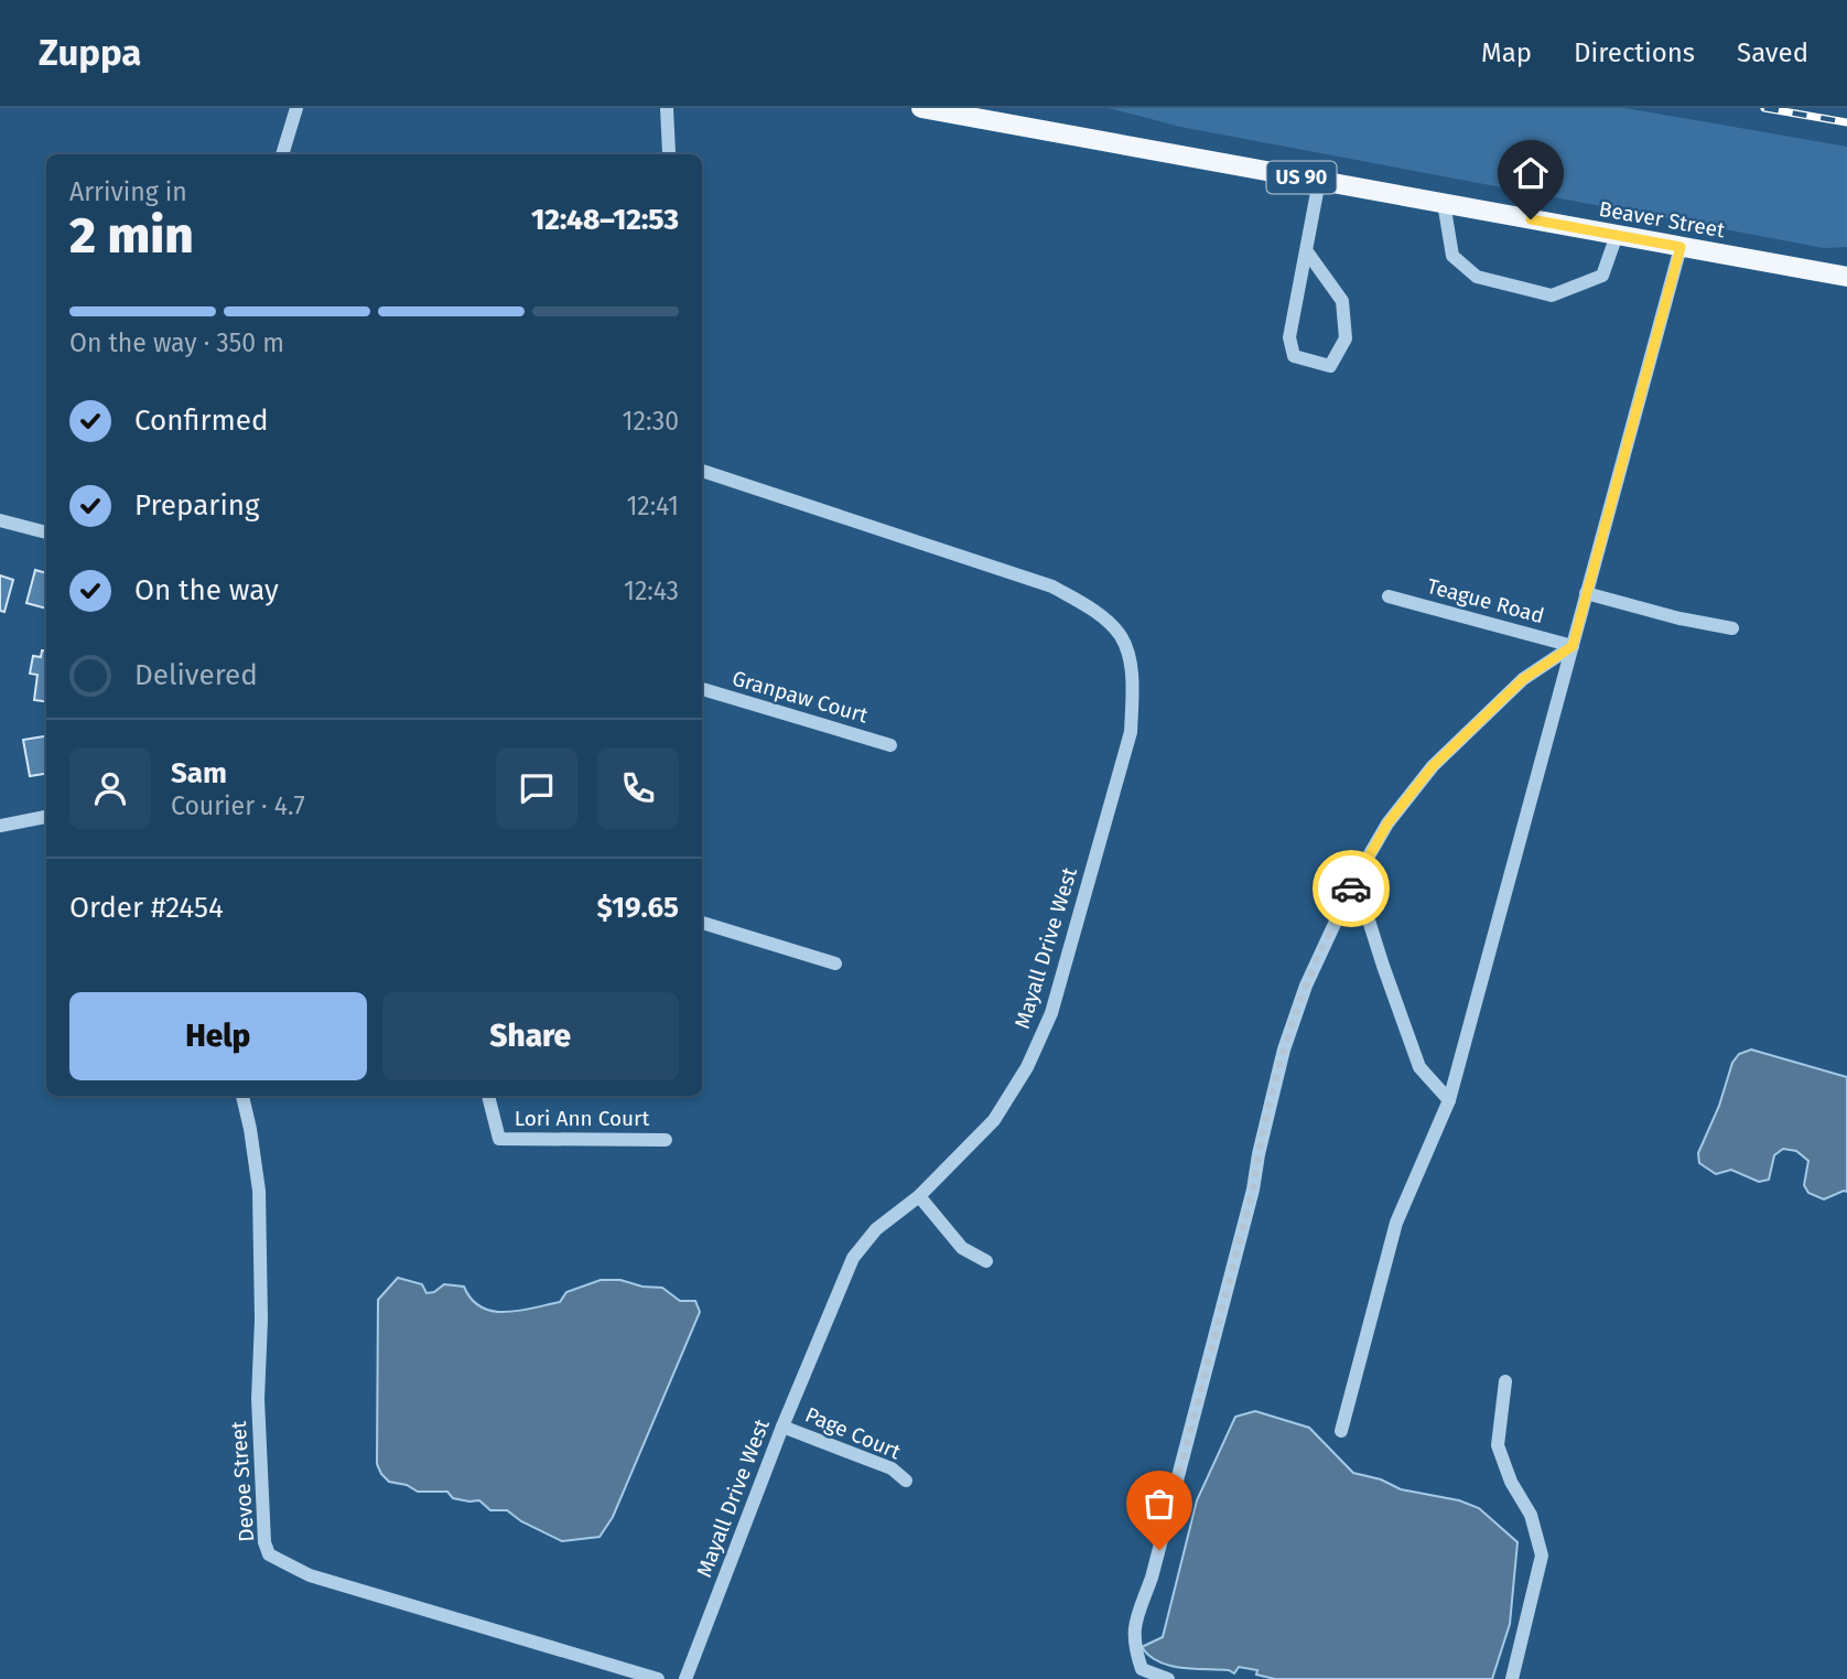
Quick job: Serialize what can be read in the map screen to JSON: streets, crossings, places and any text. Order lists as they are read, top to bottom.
{
  "streets": {
    "main road": ["US 90", "Beaver Street"],
    "street": [
      "Teague Road",
      "Granpaw Court",
      "Mayall Drive West",
      "Lori Ann Court",
      "Page Court",
      "Devoe Street"
    ]
  },
  "crossings": [
    ["Mayall Drive West", "Page Court"]
  ],
  "page": {
    "header": "Zuppa",
    "nav": ["Map", "Directions", "Saved"],
    "heading": ["2 min", "Arriving in", "12:48–12:53"],
    "panel": [
      "Sam",
      "Courier · 4.7",
      "Order #2454",
      "$19.65"
    ],
    "bar": "On the way · 350 m",
    "list": [
      ["Confirmed", "12:30"],
      ["Preparing", "12:41"],
      ["On the way", "12:43"],
      "Delivered"
    ],
    "buttons": ["Help", "Share"]
  }
}
